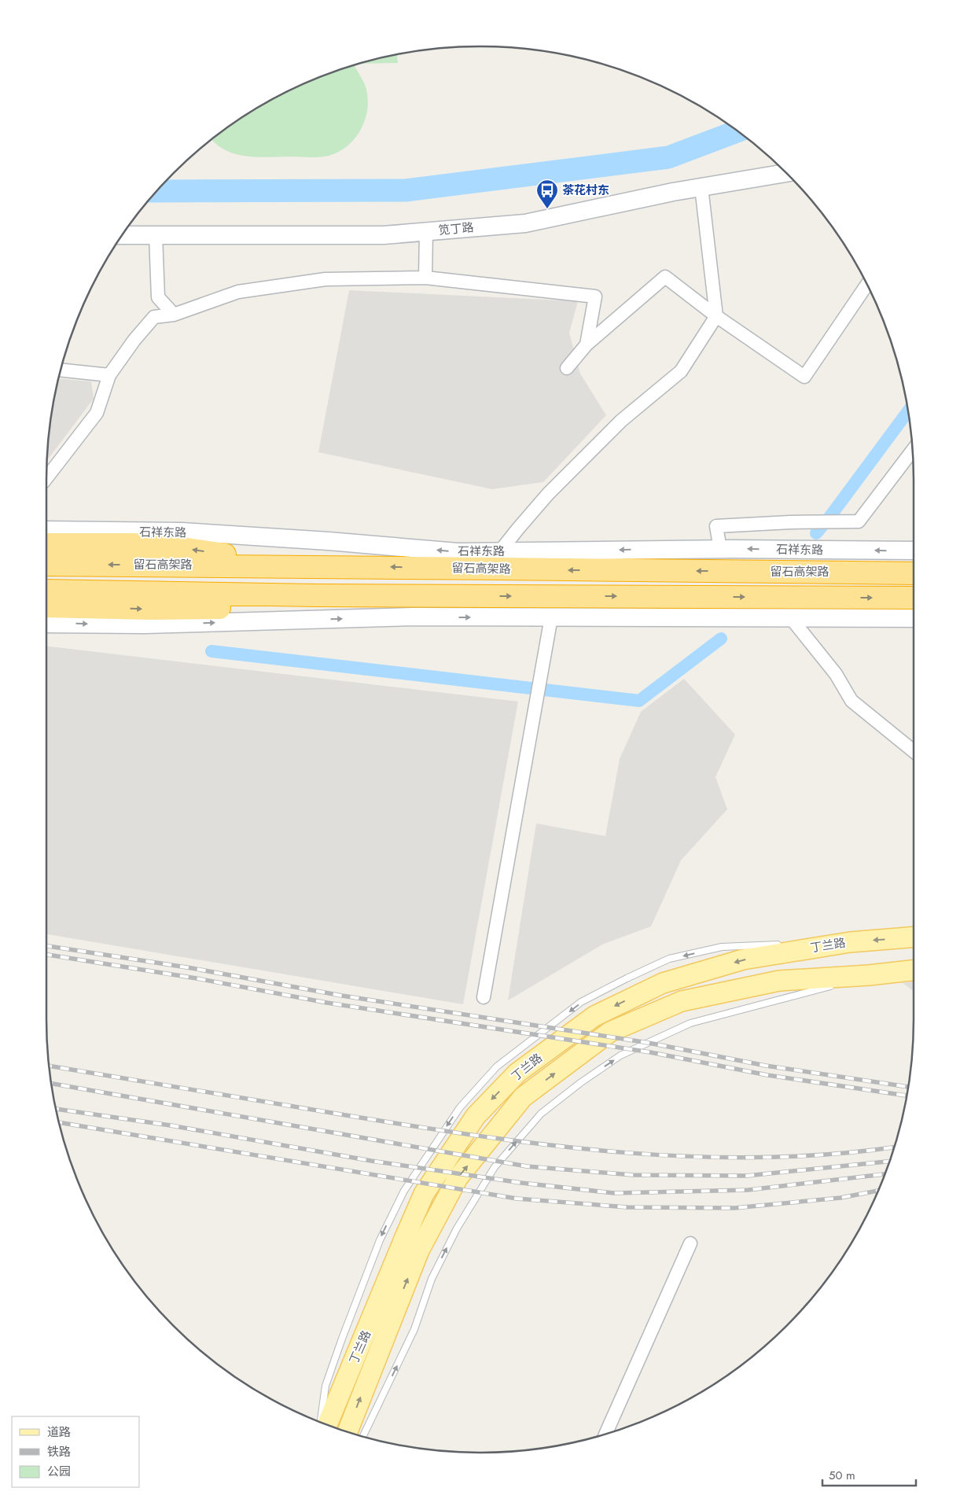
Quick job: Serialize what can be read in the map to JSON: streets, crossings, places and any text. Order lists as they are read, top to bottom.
{
  "streets": {
    "highway": ["留石高架路"],
    "main road": ["笕丁路", "石祥东路", "丁兰路"]
  },
  "places": {
    "bus stop": ["茶花村东"]
  },
  "legend": ["道路", "铁路", "公园"],
  "scale_bar": "50 m"
}
